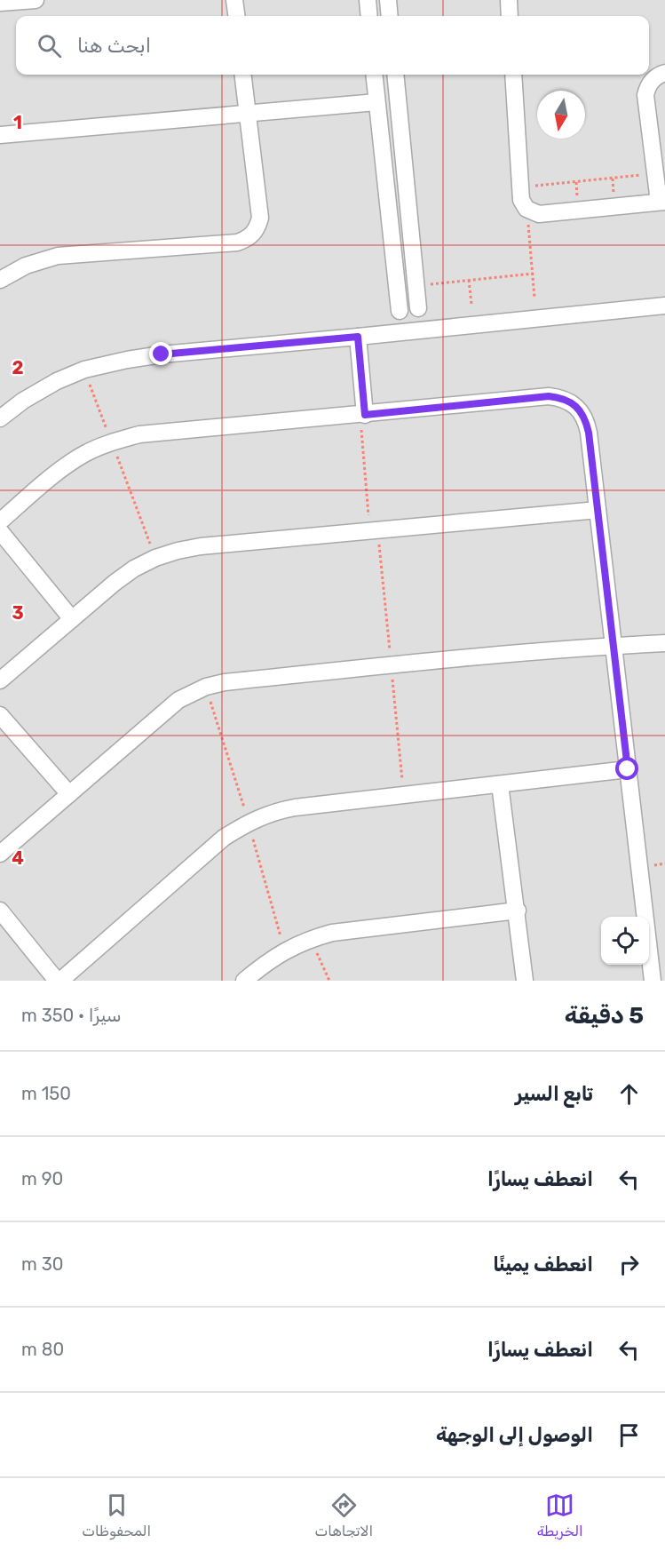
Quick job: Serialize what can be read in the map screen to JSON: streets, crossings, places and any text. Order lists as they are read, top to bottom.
{
  "north": "bottom",
  "page": {
    "search": "ابحث هنا",
    "heading": ["5 دقيقة", "سيرًا · 350 m"],
    "list": [
      ["تابع السير", "150 m"],
      ["انعطف يسارًا", "90 m"],
      ["انعطف يمينًا", "30 m"],
      ["انعطف يسارًا", "80 m"],
      "الوصول إلى الوجهة"
    ],
    "nav": ["الخريطة", "الاتجاهات", "المحفوظات"]
  },
  "grid": {
    "rows": [
      "1",
      "2",
      "3",
      "4"
    ]
  }
}
